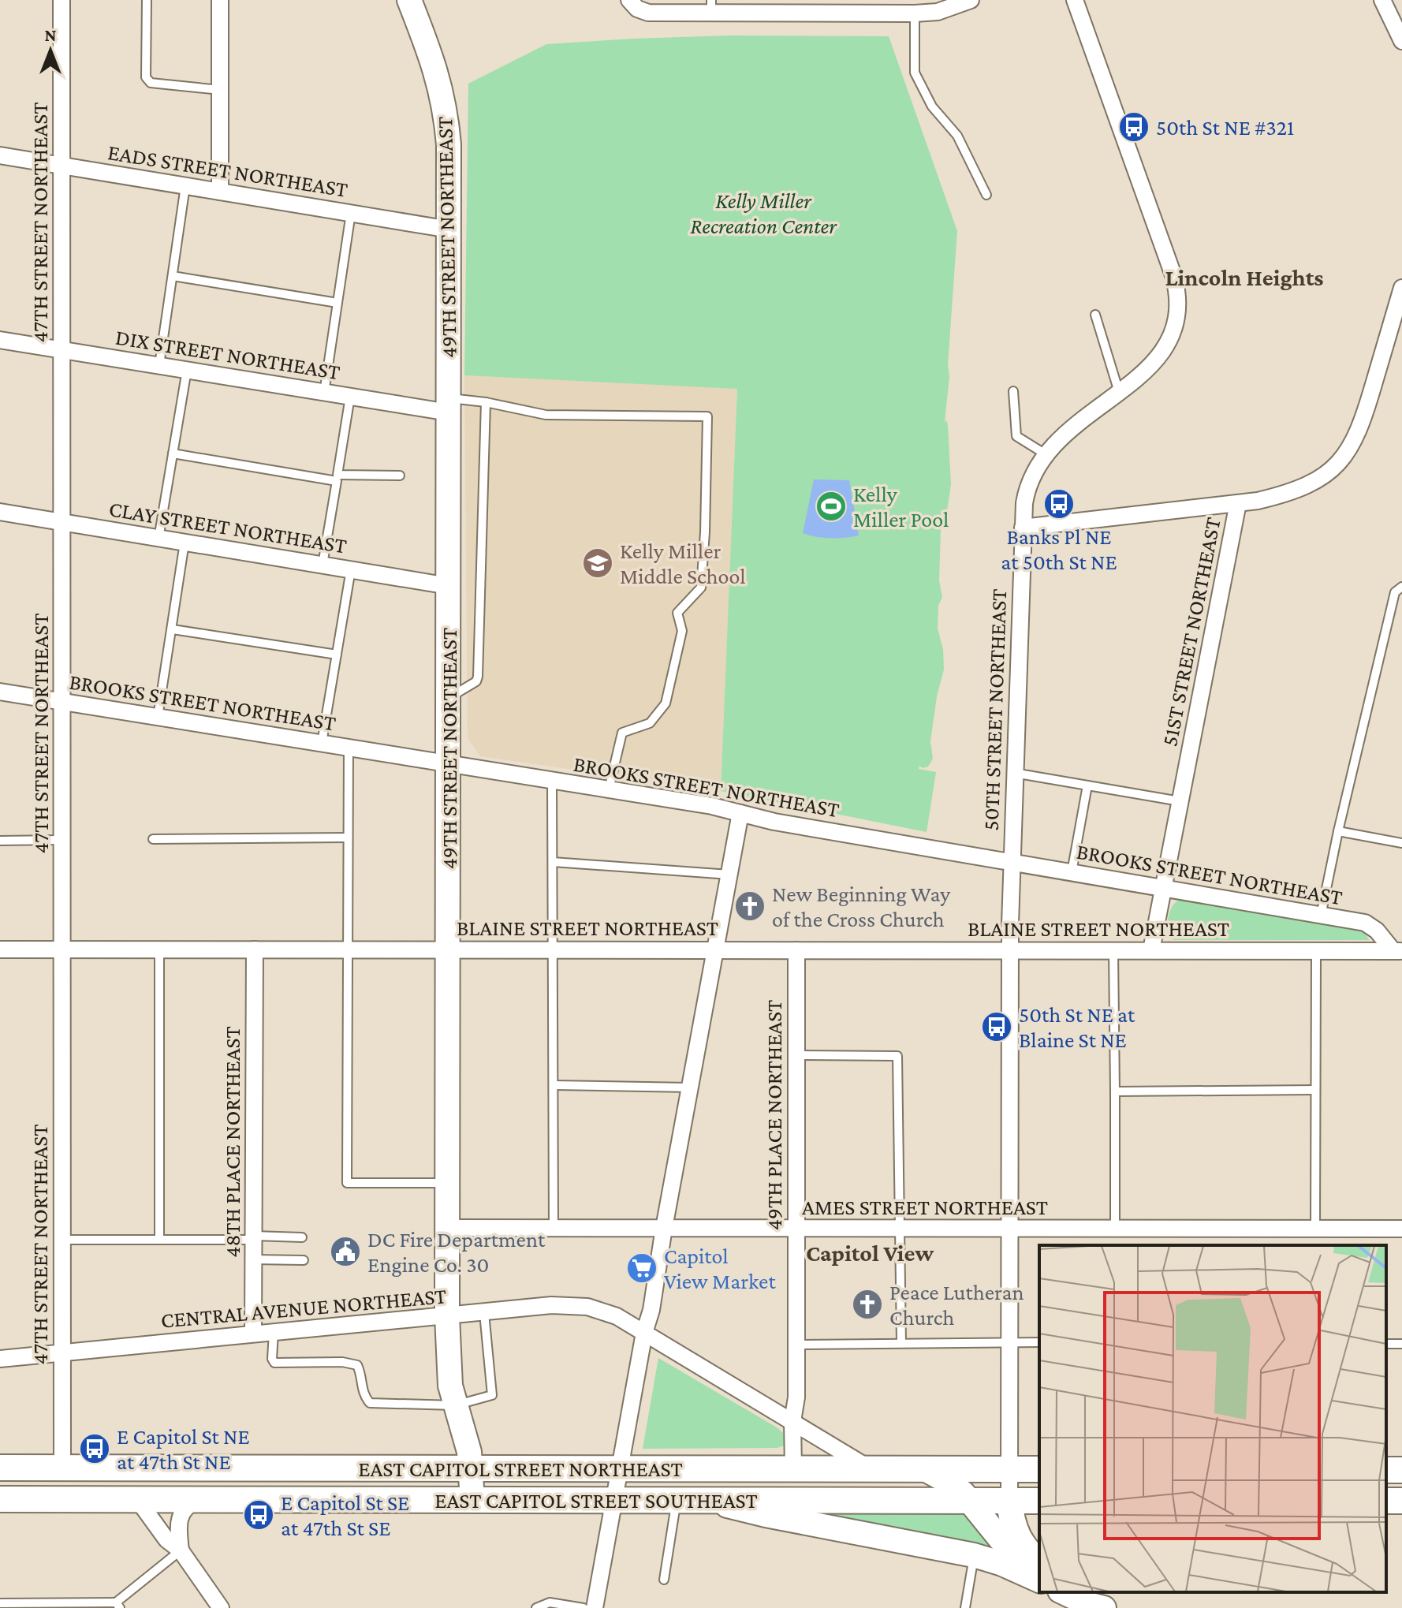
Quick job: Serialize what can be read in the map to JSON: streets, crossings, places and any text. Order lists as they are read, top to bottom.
{
  "streets": {
    "main road": ["EAST CAPITOL STREET NORTHEAST", "EAST CAPITOL STREET SOUTHEAST"],
    "street": [
      "EADS STREET NORTHEAST",
      "47TH STREET NORTHEAST",
      "49TH STREET NORTHEAST",
      "DIX STREET NORTHEAST",
      "CLAY STREET NORTHEAST",
      "51ST STREET NORTHEAST",
      "BROOKS STREET NORTHEAST",
      "50TH STREET NORTHEAST",
      "BLAINE STREET NORTHEAST",
      "49TH PLACE NORTHEAST",
      "48TH PLACE NORTHEAST",
      "AMES STREET NORTHEAST",
      "CENTRAL AVENUE NORTHEAST"
    ]
  },
  "crossings": [
    ["EADS STREET NORTHEAST", "47TH STREET NORTHEAST"],
    ["EADS STREET NORTHEAST", "49TH STREET NORTHEAST"],
    ["47TH STREET NORTHEAST", "DIX STREET NORTHEAST"],
    ["47TH STREET NORTHEAST", "CLAY STREET NORTHEAST"],
    ["47TH STREET NORTHEAST", "BROOKS STREET NORTHEAST"],
    ["47TH STREET NORTHEAST", "BLAINE STREET NORTHEAST"],
    ["47TH STREET NORTHEAST", "CENTRAL AVENUE NORTHEAST"],
    ["47TH STREET NORTHEAST", "EAST CAPITOL STREET NORTHEAST"],
    ["49TH STREET NORTHEAST", "DIX STREET NORTHEAST"],
    ["49TH STREET NORTHEAST", "CLAY STREET NORTHEAST"],
    ["49TH STREET NORTHEAST", "BROOKS STREET NORTHEAST"],
    ["49TH STREET NORTHEAST", "BLAINE STREET NORTHEAST"],
    ["49TH STREET NORTHEAST", "AMES STREET NORTHEAST"],
    ["49TH STREET NORTHEAST", "CENTRAL AVENUE NORTHEAST"],
    ["49TH STREET NORTHEAST", "EAST CAPITOL STREET NORTHEAST"],
    ["49TH STREET NORTHEAST", "EAST CAPITOL STREET SOUTHEAST"],
    ["51ST STREET NORTHEAST", "BROOKS STREET NORTHEAST"],
    ["51ST STREET NORTHEAST", "BLAINE STREET NORTHEAST"],
    ["BROOKS STREET NORTHEAST", "50TH STREET NORTHEAST"],
    ["BROOKS STREET NORTHEAST", "BLAINE STREET NORTHEAST"],
    ["50TH STREET NORTHEAST", "BLAINE STREET NORTHEAST"],
    ["50TH STREET NORTHEAST", "AMES STREET NORTHEAST"],
    ["50TH STREET NORTHEAST", "EAST CAPITOL STREET NORTHEAST"],
    ["50TH STREET NORTHEAST", "EAST CAPITOL STREET SOUTHEAST"],
    ["BLAINE STREET NORTHEAST", "49TH PLACE NORTHEAST"],
    ["BLAINE STREET NORTHEAST", "48TH PLACE NORTHEAST"],
    ["49TH PLACE NORTHEAST", "AMES STREET NORTHEAST"],
    ["49TH PLACE NORTHEAST", "CENTRAL AVENUE NORTHEAST"],
    ["49TH PLACE NORTHEAST", "EAST CAPITOL STREET NORTHEAST"],
    ["48TH PLACE NORTHEAST", "CENTRAL AVENUE NORTHEAST"],
    ["CENTRAL AVENUE NORTHEAST", "EAST CAPITOL STREET NORTHEAST"],
    ["EAST CAPITOL STREET NORTHEAST", "EAST CAPITOL STREET SOUTHEAST"]
  ],
  "districts": ["Lincoln Heights", "Capitol View"],
  "parks": ["Kelly Miller Recreation Center"],
  "places": {
    "bus stop": [
      "50th St NE #321",
      "Banks Pl NE at 50th St NE",
      "50th St NE at Blaine St NE",
      "E Capitol St NE at 47th St NE",
      "E Capitol St SE at 47th St SE"
    ],
    "sports": ["Kelly Miller Pool"],
    "school or university": ["Kelly Miller Middle School"],
    "church": ["New Beginning Way of the Cross Church", "Peace Lutheran Church"],
    "public building": ["DC Fire Department Engine Co. 30"],
    "supermarket": ["Capitol View Market"]
  },
  "north": "top"
}
